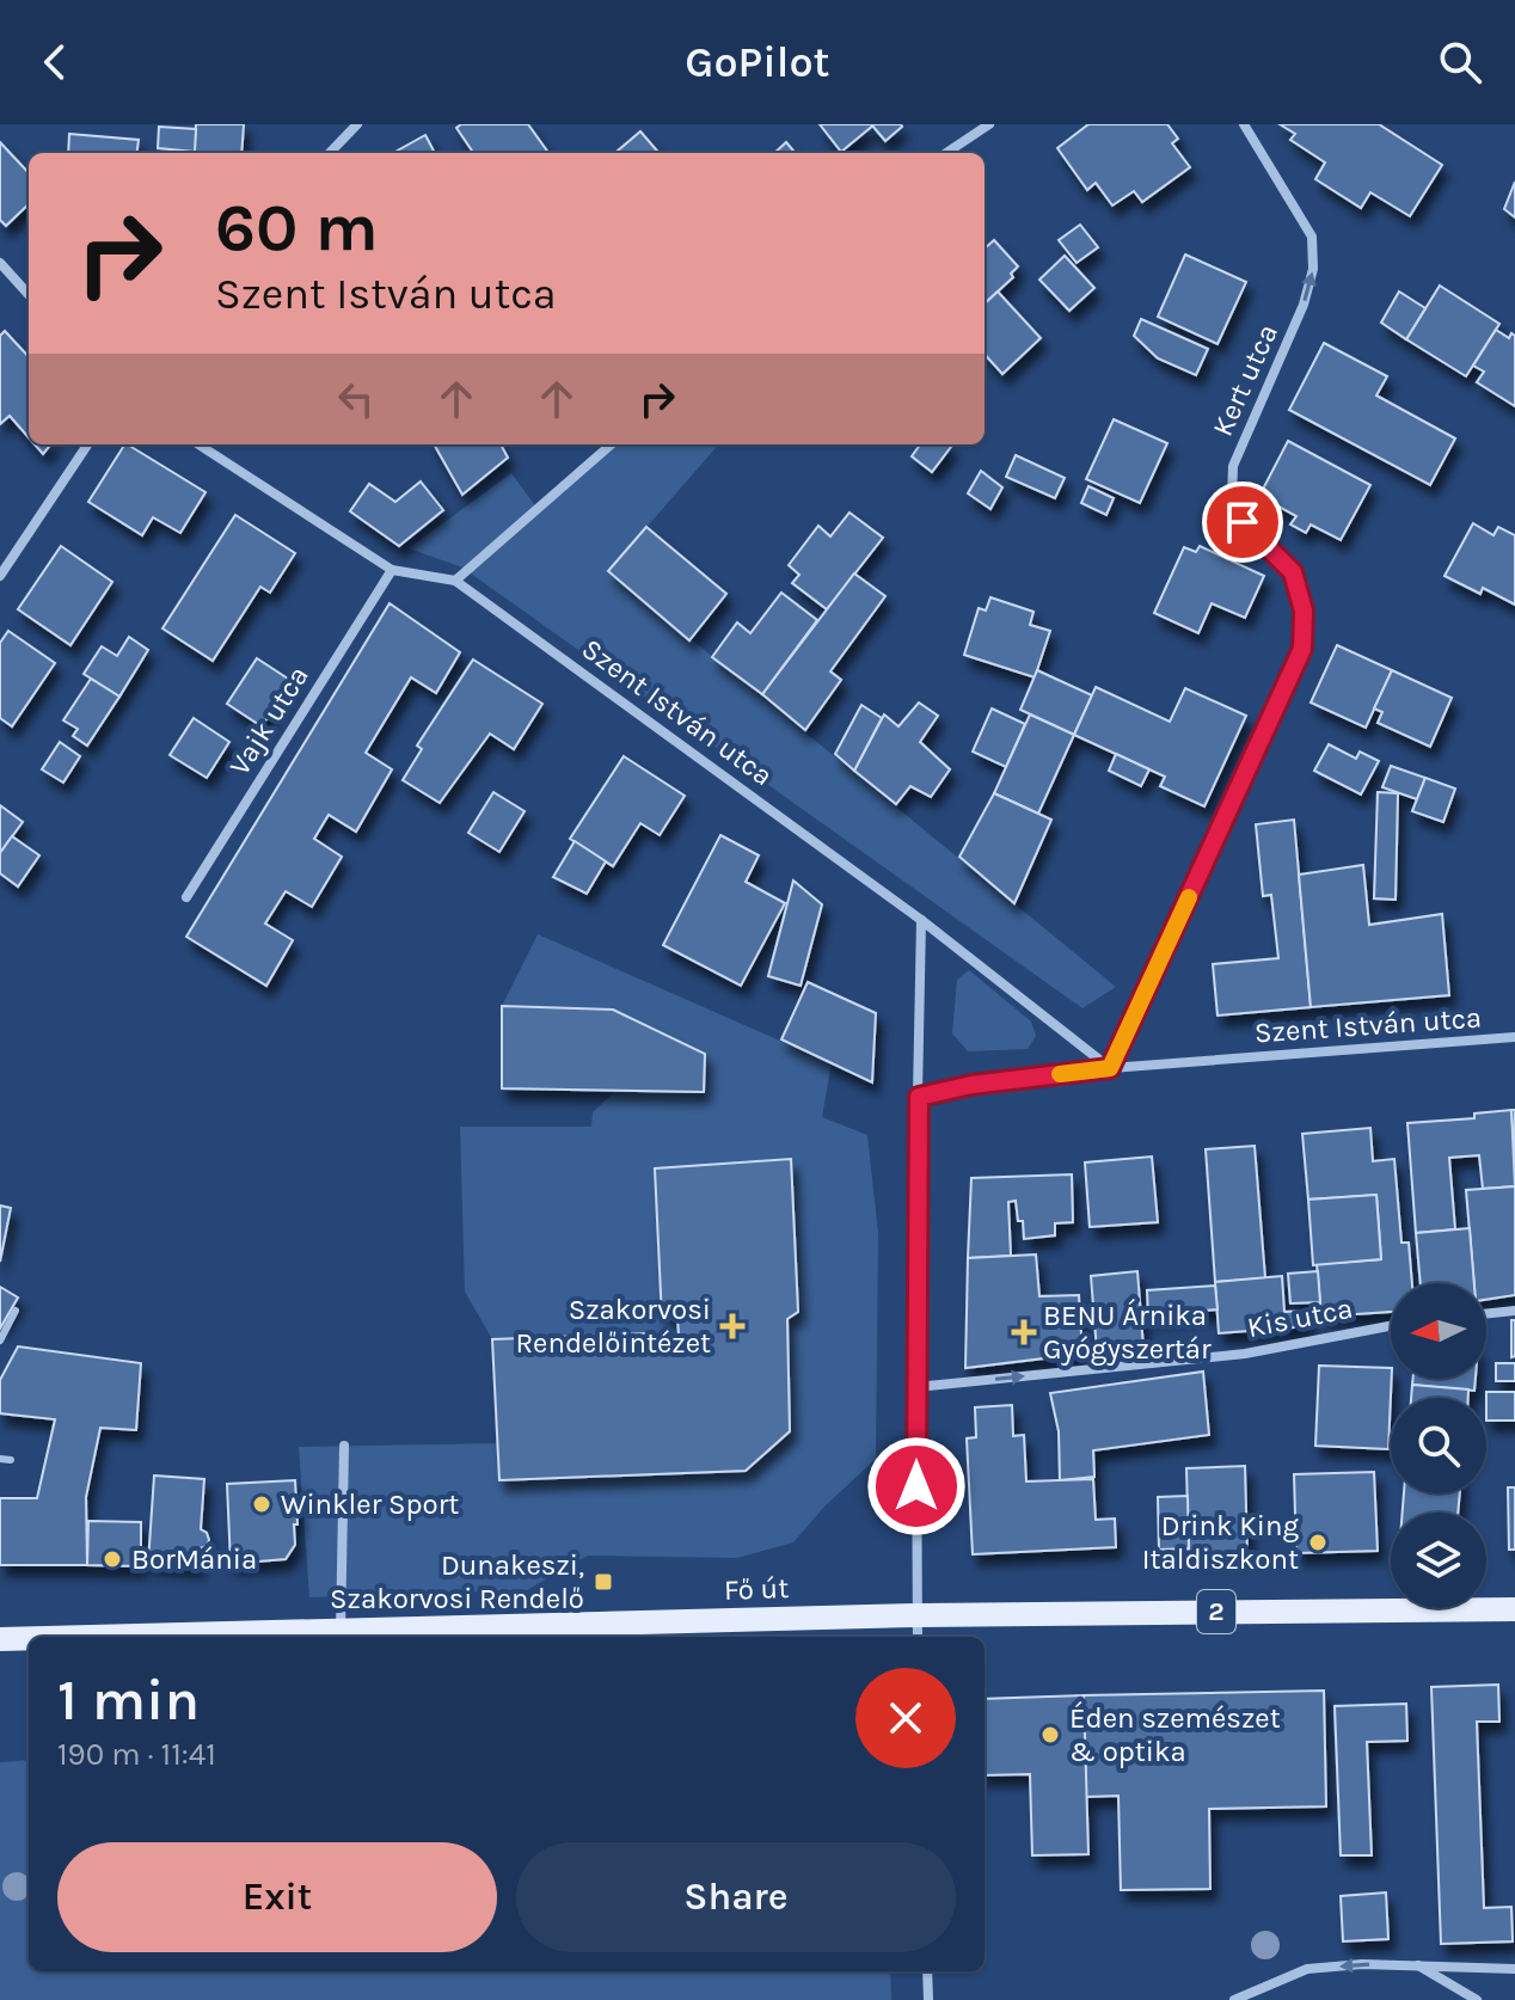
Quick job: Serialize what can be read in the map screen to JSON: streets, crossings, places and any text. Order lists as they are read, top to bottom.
{
  "streets": {
    "main road": ["Fő út", "2"],
    "street": [
      "Kert utca",
      "Szent István utca",
      "Vajk utca",
      "Kis utca"
    ]
  },
  "crossings": [
    ["Kert utca", "Szent István utca"],
    ["Szent István utca", "Vajk utca"]
  ],
  "one_way": ["Kert utca", "Kis utca"],
  "places": {
    "health": ["Szakorvosi Rendelőintézet", "BENU Árnika Gyógyszertár"],
    "other": [
      "Winkler Sport",
      "Drink King Italdiszkont",
      "BorMánia",
      "Éden szemészet & optika"
    ],
    "transit": ["Dunakeszi, Szakorvosi Rendelő"]
  },
  "north": "left",
  "page": {
    "header": "GoPilot",
    "turn": ["60 m", "Szent István utca"],
    "heading": ["1 min", "190 m · 11:41"],
    "buttons": ["Exit", "Share"]
  }
}
